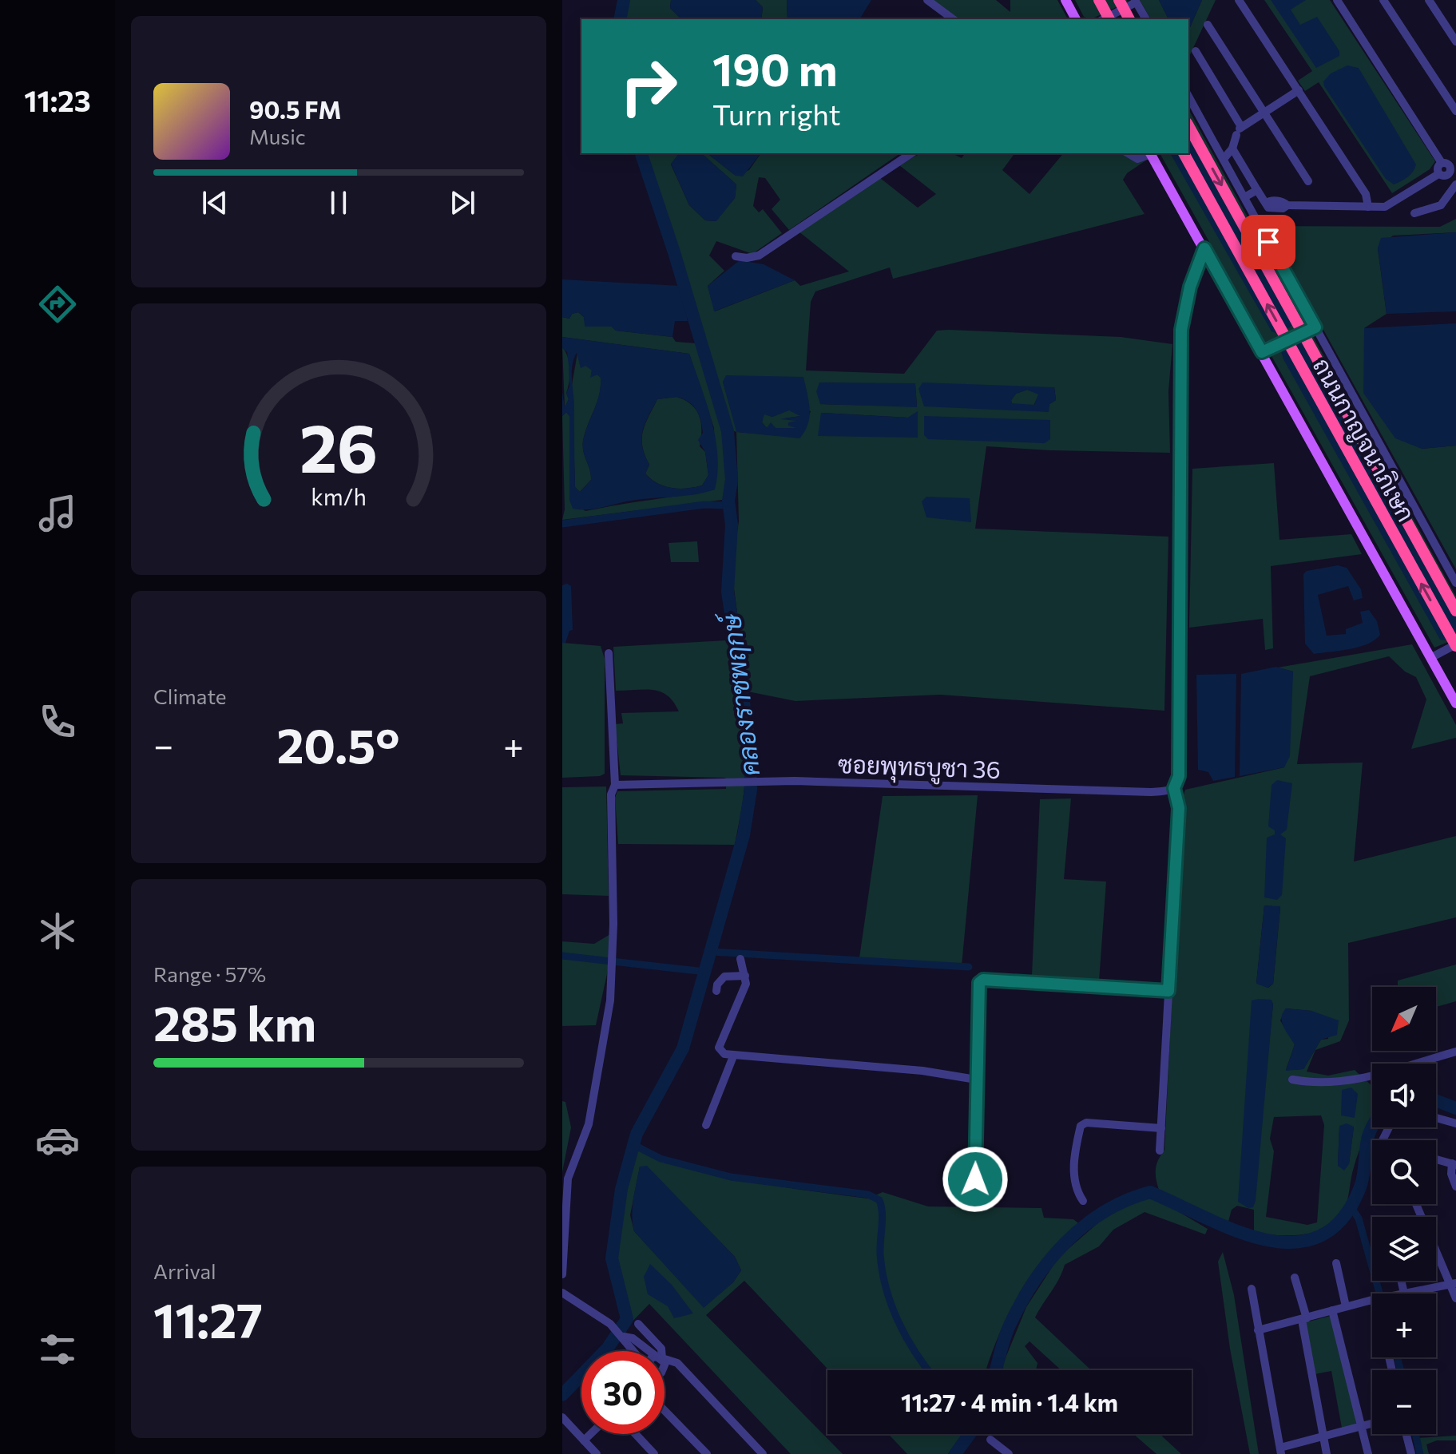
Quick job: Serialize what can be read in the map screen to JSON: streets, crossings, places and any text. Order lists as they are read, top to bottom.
{
  "streets": {
    "highway": ["ถนนกาญจนาภิเษก"],
    "street": ["ซอยพุทธบูชา 36"]
  },
  "water": ["คลองราชพฤกษ์"],
  "north": "bottom left",
  "page": {
    "tabs": "11:23",
    "turn": ["190 m", "Turn right"],
    "song": ["90.5 FM", "Music"],
    "tile": [
      "Climate",
      ["Range · 57%", "285 km"],
      ["Arrival", "11:27"]
    ],
    "heat": ["−", "20.5°", "+"],
    "map_buttons": ["+", "−"],
    "limit": "30",
    "trip": "11:27 · 4 min · 1.4 km",
    "gauge": ["26", "km/h"]
  }
}
